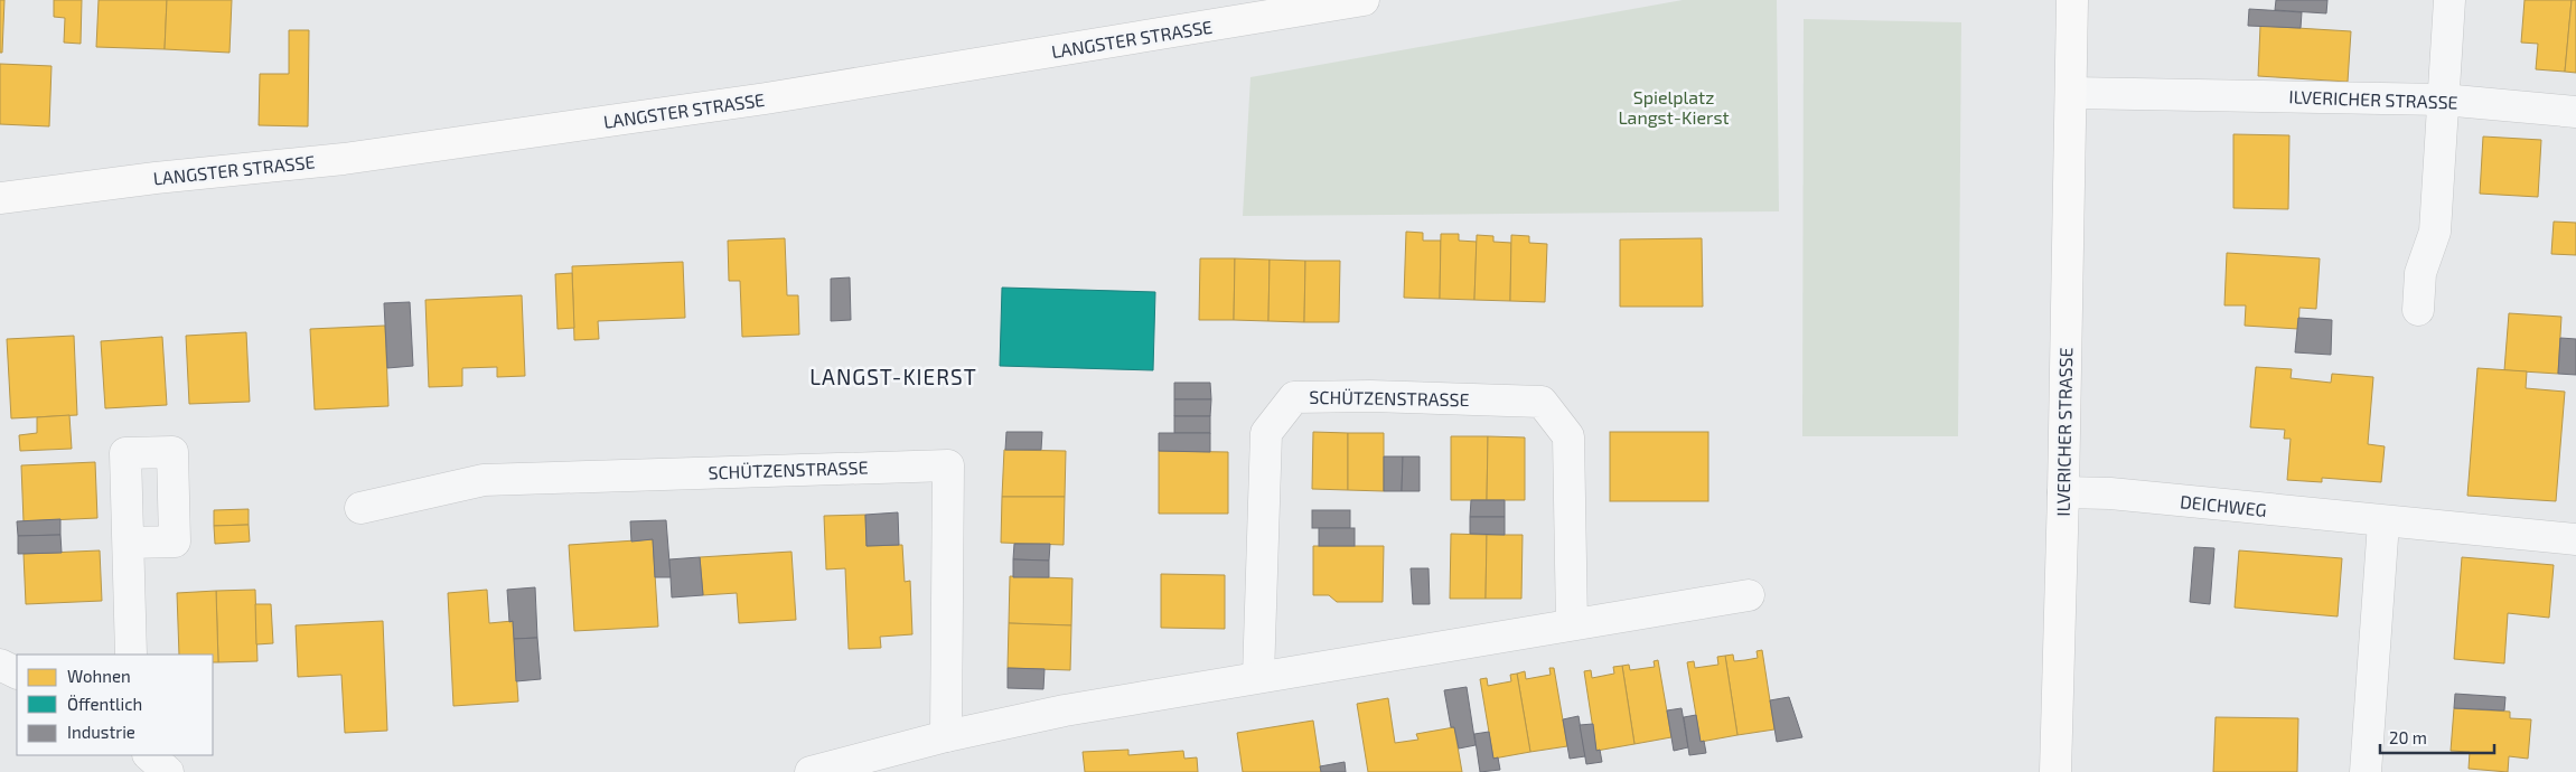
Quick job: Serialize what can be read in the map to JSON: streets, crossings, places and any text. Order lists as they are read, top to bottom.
{
  "streets": {
    "street": [
      "LANGSTER STRASSE",
      "ILVERICHER STRASSE",
      "SCHÜTZENSTRASSE",
      "DEICHWEG"
    ]
  },
  "crossings": [
    ["ILVERICHER STRASSE", "DEICHWEG"]
  ],
  "districts": ["LANGST-KIERST"],
  "parks": ["Spielplatz Langst-Kierst"],
  "legend": ["Wohnen", "Öffentlich", "Industrie"],
  "scale_bar": "20 m"
}
